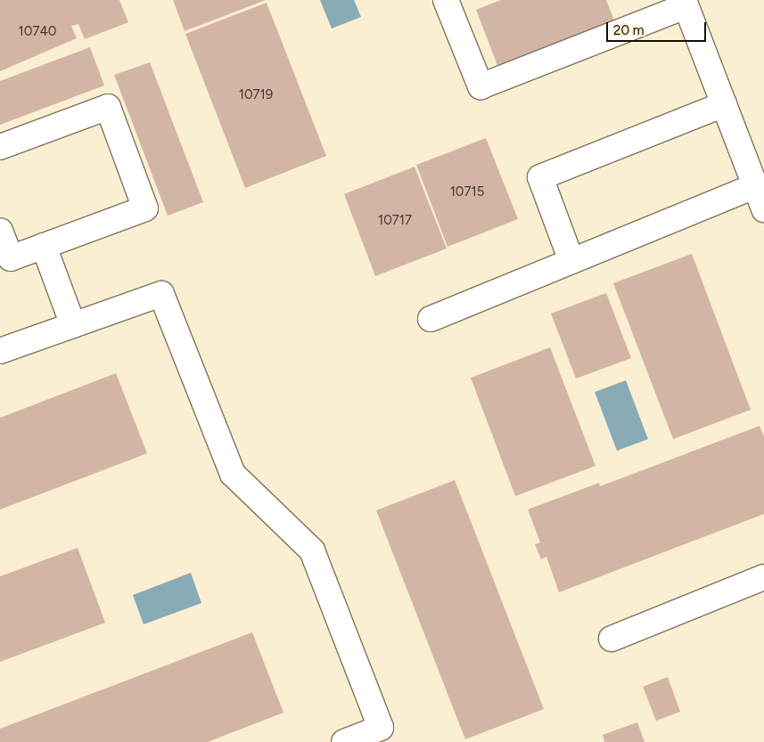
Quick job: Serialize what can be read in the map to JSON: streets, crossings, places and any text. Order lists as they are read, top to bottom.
{
  "house_numbers": [
    "10740",
    "10719",
    "10715",
    "10717"
  ],
  "scale_bar": "20 m"
}
